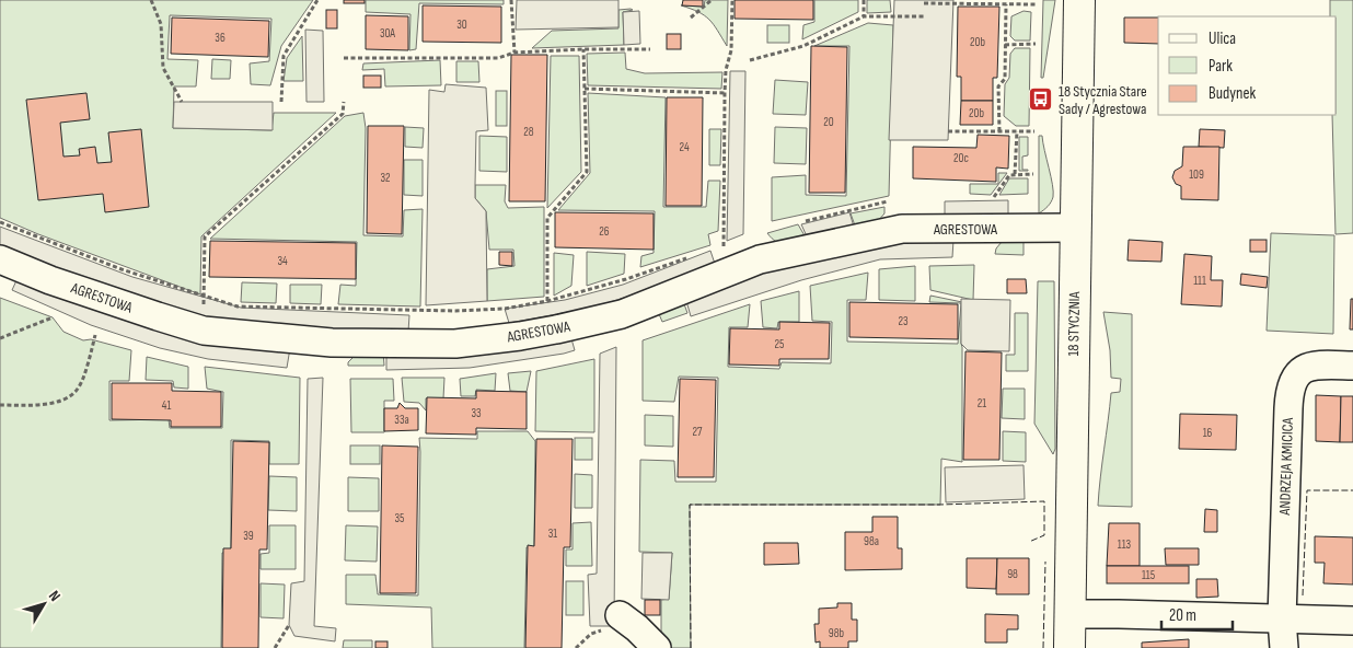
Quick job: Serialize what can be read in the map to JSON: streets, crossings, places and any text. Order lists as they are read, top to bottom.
{
  "streets": {
    "main road": ["18 STYCZNIA"],
    "street": ["AGRESTOWA", "ANDRZEJA KMICICA"]
  },
  "crossings": [
    ["AGRESTOWA", "18 STYCZNIA"]
  ],
  "places": {
    "bus stop": ["18 Stycznia Stare Sady / Agrestowa"]
  },
  "house_numbers": [
    "30",
    "30A",
    "36",
    "20b",
    "20b",
    "20",
    "28",
    "24",
    "20c",
    "109",
    "32",
    "26",
    "34",
    "111",
    "23",
    "25",
    "21",
    "41",
    "33",
    "33a",
    "27",
    "16",
    "35",
    "31",
    "39",
    "98a",
    "113",
    "98",
    "115",
    "98b"
  ],
  "legend": ["Ulica", "Park", "Budynek"],
  "scale_bar": "20 m",
  "north": "top right"
}
